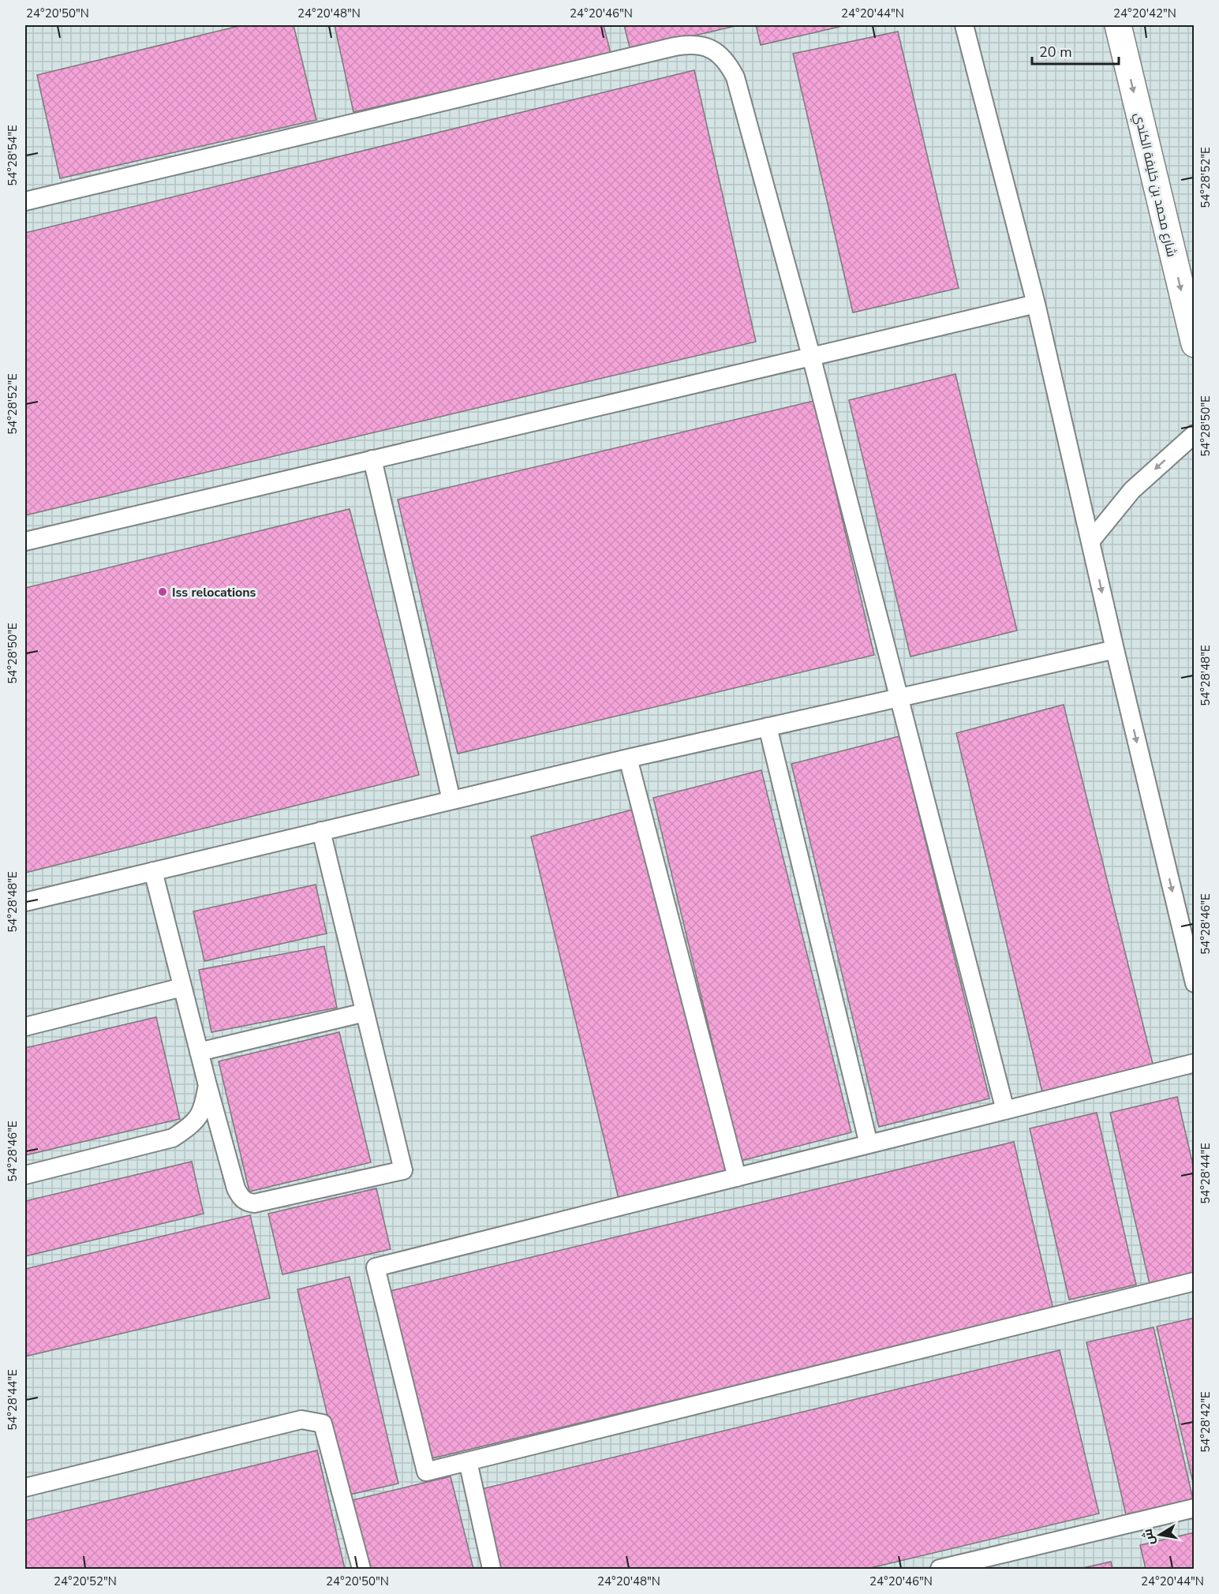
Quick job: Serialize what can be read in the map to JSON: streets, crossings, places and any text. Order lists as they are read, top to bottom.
{
  "streets": {
    "main road": ["شارع محمد بن خليفة الكندي"]
  },
  "one_way": ["شارع محمد بن خليفة الكندي"],
  "places": ["Iss relocations"],
  "scale_bar": "20 m",
  "north": "left",
  "coordinates": [
    "24°20'50\"N",
    "24°20'48\"N",
    "24°20'46\"N",
    "24°20'44\"N",
    "24°20'42\"N",
    "54°28'54\"E",
    "54°28'52\"E",
    "54°28'50\"E",
    "54°28'48\"E",
    "54°28'46\"E",
    "54°28'44\"E",
    "54°28'42\"E",
    "24°20'52\"N"
  ]
}
